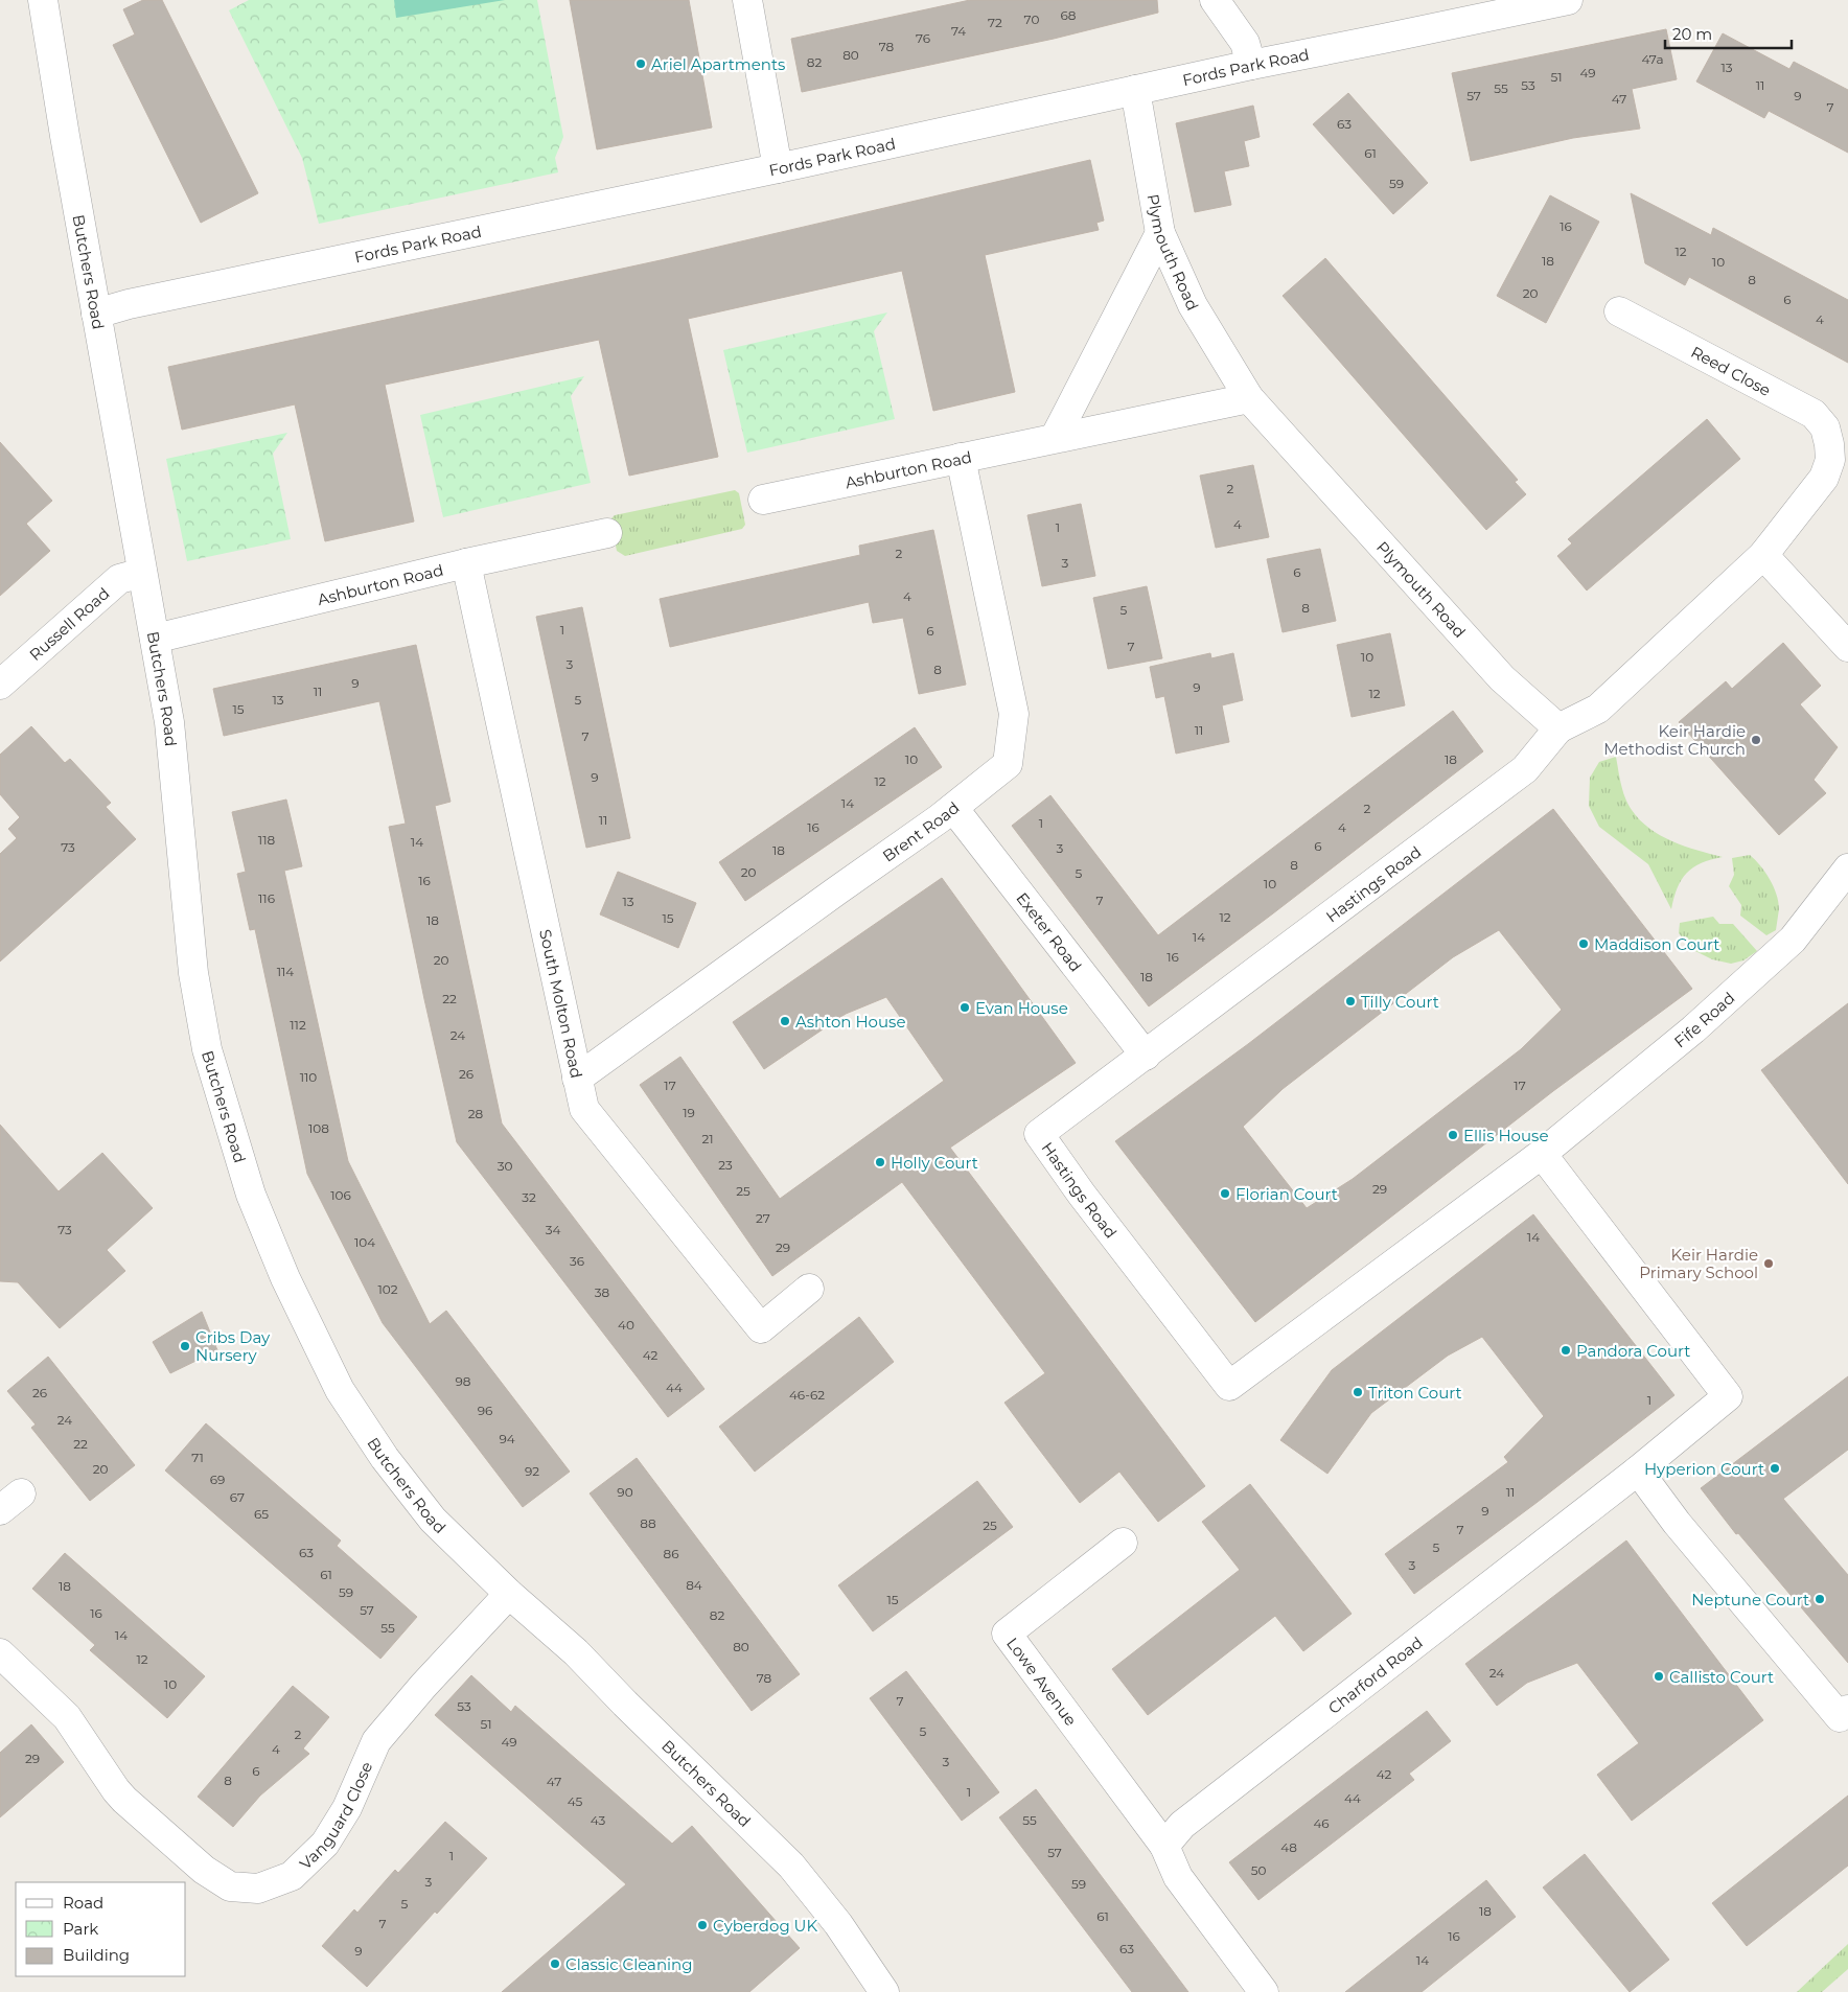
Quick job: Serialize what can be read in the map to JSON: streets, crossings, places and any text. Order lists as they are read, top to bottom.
{
  "streets": {
    "street": [
      "Fords Park Road",
      "Plymouth Road",
      "Butchers Road",
      "Reed Close",
      "Ashburton Road",
      "Russell Road",
      "Brent Road",
      "Hastings Road",
      "Exeter Road",
      "South Molton Road",
      "Fife Road",
      "Charford Road",
      "Lowe Avenue",
      "Vanguard Close"
    ]
  },
  "crossings": [
    ["Fords Park Road", "Plymouth Road"],
    ["Fords Park Road", "Butchers Road"],
    ["Plymouth Road", "Ashburton Road"],
    ["Plymouth Road", "Hastings Road"],
    ["Butchers Road", "Ashburton Road"],
    ["Butchers Road", "Russell Road"],
    ["Butchers Road", "Vanguard Close"],
    ["Ashburton Road", "Brent Road"],
    ["Ashburton Road", "South Molton Road"],
    ["Brent Road", "Exeter Road"],
    ["Brent Road", "South Molton Road"],
    ["Hastings Road", "Exeter Road"],
    ["Hastings Road", "Fife Road"],
    ["Hastings Road", "Charford Road"],
    ["Fife Road", "Charford Road"],
    ["Charford Road", "Lowe Avenue"]
  ],
  "places": [
    "Ariel Apartments",
    "Keir Hardie Methodist Church",
    "Maddison Court",
    "Tilly Court",
    "Evan House",
    "Ashton House",
    "Ellis House",
    "Holly Court",
    "Florian Court",
    "Keir Hardie Primary School",
    "Cribs Day Nursery",
    "Pandora Court",
    "Triton Court",
    "Hyperion Court",
    "Neptune Court",
    "Callisto Court",
    "Cyberdog UK",
    "Classic Cleaning"
  ],
  "house_numbers": [
    "68",
    "70",
    "72",
    "74",
    "76",
    "78",
    "80",
    "47a",
    "82",
    "13",
    "49",
    "51",
    "53",
    "11",
    "55",
    "57",
    "9",
    "47",
    "7",
    "63",
    "61",
    "59",
    "16",
    "12",
    "18",
    "10",
    "8",
    "20",
    "6",
    "4",
    "2",
    "4",
    "1",
    "2",
    "3",
    "6",
    "4",
    "8",
    "5",
    "1",
    "6",
    "7",
    "10",
    "3",
    "8",
    "9",
    "9",
    "11",
    "12",
    "13",
    "5",
    "15",
    "11",
    "7",
    "10",
    "18",
    "9",
    "12",
    "14",
    "2",
    "11",
    "1",
    "16",
    "4",
    "118",
    "14",
    "6",
    "73",
    "3",
    "18",
    "8",
    "20",
    "5",
    "16",
    "10",
    "116",
    "7",
    "13",
    "12",
    "15",
    "18",
    "14",
    "16",
    "20",
    "114",
    "18",
    "22",
    "112",
    "24",
    "26",
    "110",
    "17",
    "17",
    "19",
    "28",
    "108",
    "21",
    "23",
    "30",
    "29",
    "25",
    "106",
    "32",
    "27",
    "73",
    "34",
    "14",
    "104",
    "29",
    "36",
    "102",
    "38",
    "40",
    "42",
    "98",
    "44",
    "26",
    "46-62",
    "1",
    "96",
    "24",
    "94",
    "22",
    "71",
    "20",
    "92",
    "69",
    "90",
    "11",
    "67",
    "9",
    "65",
    "88",
    "25",
    "7",
    "5",
    "63",
    "86",
    "3",
    "61",
    "84",
    "18",
    "59",
    "15",
    "57",
    "16",
    "82",
    "55",
    "14",
    "80",
    "12",
    "24",
    "78",
    "10",
    "7",
    "53",
    "51",
    "5",
    "2",
    "49",
    "4",
    "29",
    "3",
    "6",
    "42",
    "8",
    "47",
    "1",
    "44",
    "45",
    "43",
    "55",
    "46",
    "48",
    "57",
    "1",
    "50",
    "3",
    "59",
    "5",
    "18",
    "61",
    "7",
    "16",
    "63",
    "9",
    "14"
  ],
  "legend": ["Road", "Park", "Building"],
  "scale_bar": "20 m"
}
